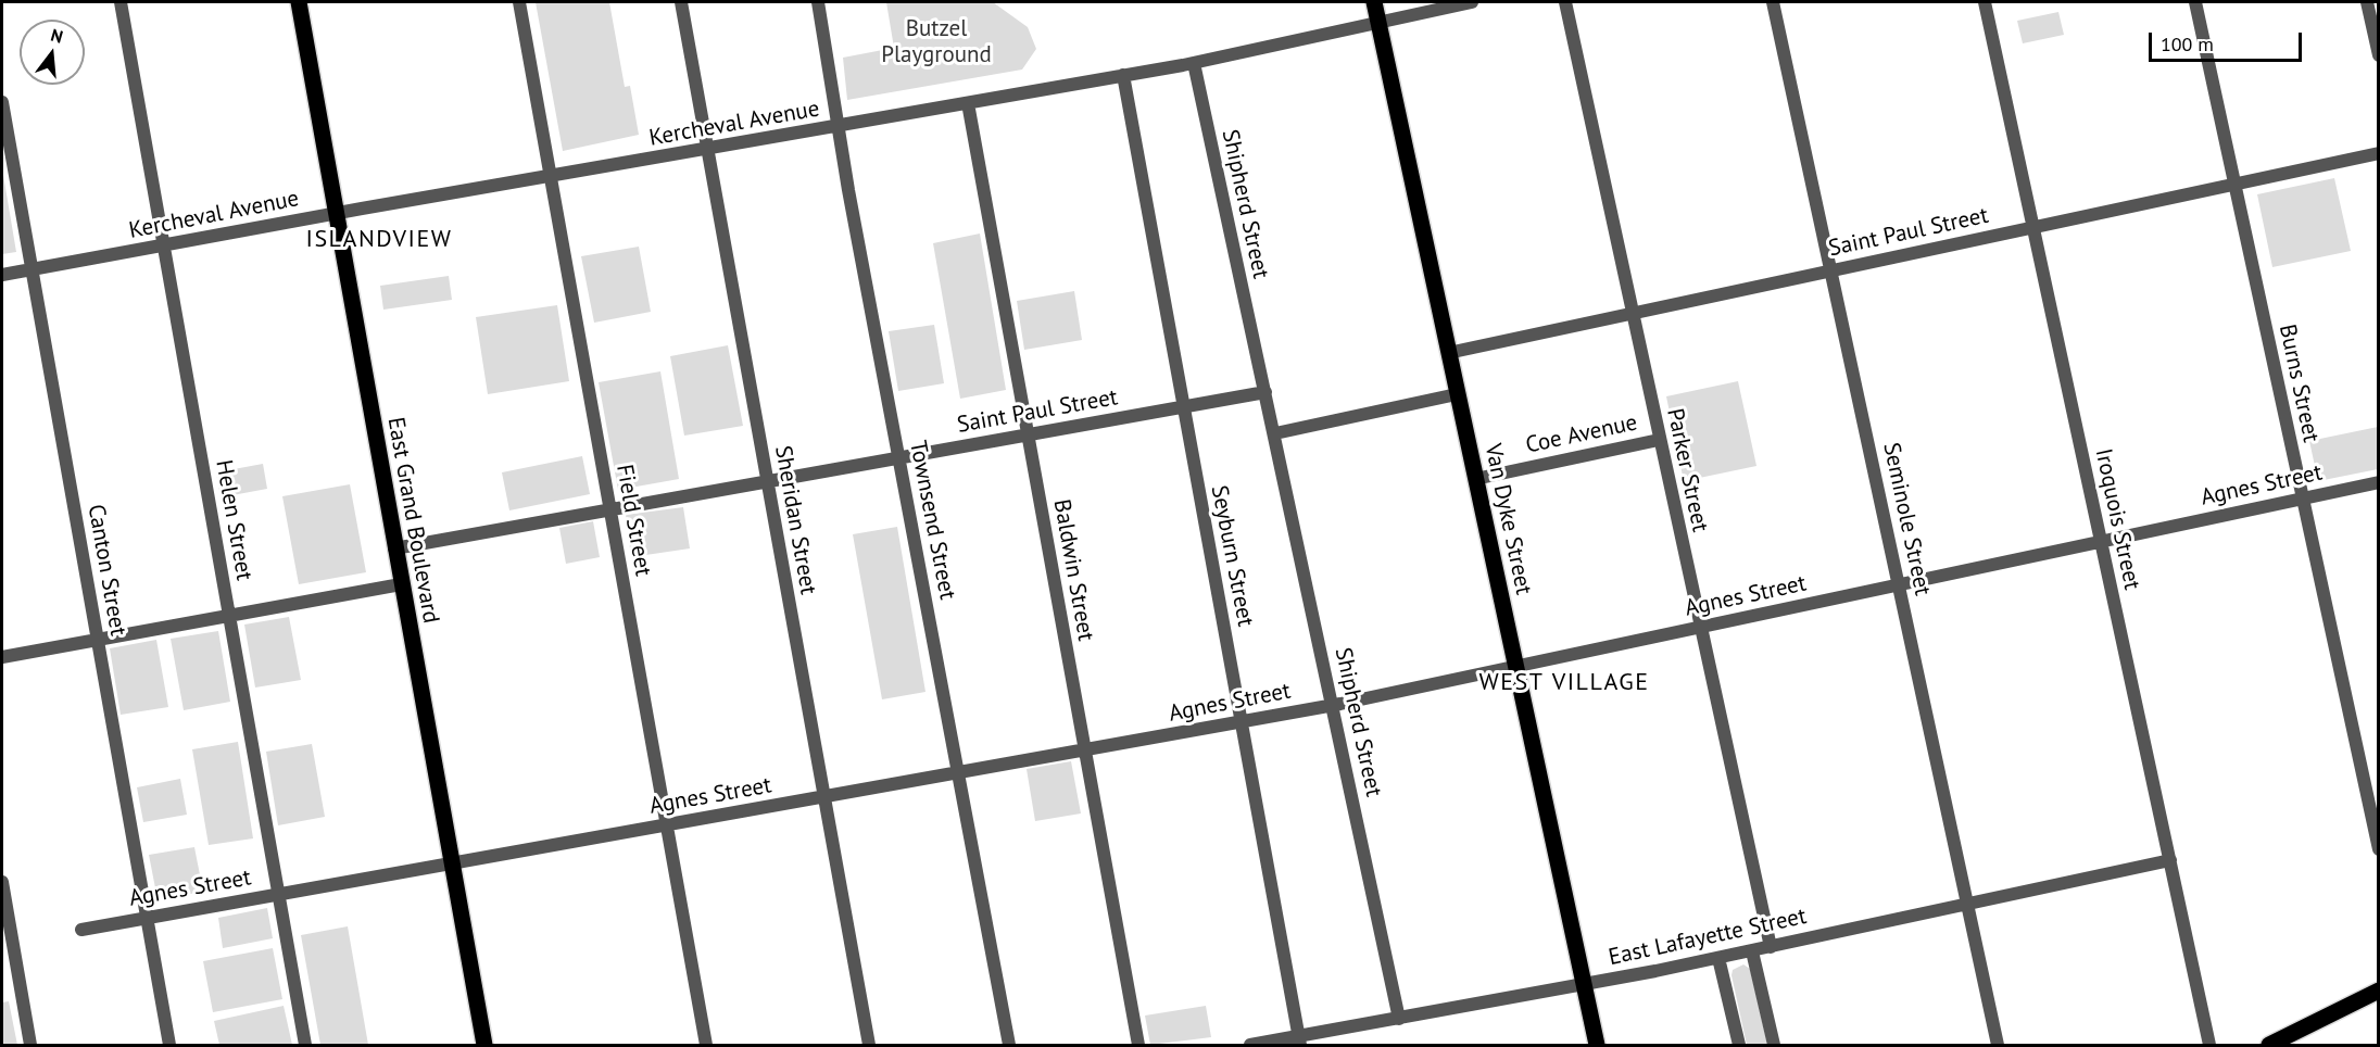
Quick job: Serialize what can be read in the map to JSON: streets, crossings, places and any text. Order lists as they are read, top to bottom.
{
  "streets": {
    "main road": ["Van Dyke Street", "East Grand Boulevard"],
    "street": [
      "Kercheval Avenue",
      "Shipherd Street",
      "Saint Paul Street",
      "Burns Street",
      "Coe Avenue",
      "Parker Street",
      "Agnes Street",
      "Seminole Street",
      "Iroquois Street",
      "Helen Street",
      "Field Street",
      "Sheridan Street",
      "Townsend Street",
      "Seyburn Street",
      "Canton Street",
      "Baldwin Street",
      "East Lafayette Street"
    ]
  },
  "crossings": [
    ["Kercheval Avenue", "Shipherd Street"],
    ["Kercheval Avenue", "Van Dyke Street"],
    ["Kercheval Avenue", "Helen Street"],
    ["Kercheval Avenue", "East Grand Boulevard"],
    ["Kercheval Avenue", "Field Street"],
    ["Kercheval Avenue", "Sheridan Street"],
    ["Kercheval Avenue", "Townsend Street"],
    ["Kercheval Avenue", "Seyburn Street"],
    ["Kercheval Avenue", "Canton Street"],
    ["Kercheval Avenue", "Baldwin Street"],
    ["Shipherd Street", "Saint Paul Street"],
    ["Shipherd Street", "Agnes Street"],
    ["Shipherd Street", "East Lafayette Street"],
    ["Saint Paul Street", "Burns Street"],
    ["Saint Paul Street", "Parker Street"],
    ["Saint Paul Street", "Van Dyke Street"],
    ["Saint Paul Street", "Seminole Street"],
    ["Saint Paul Street", "Iroquois Street"],
    ["Saint Paul Street", "East Grand Boulevard"],
    ["Saint Paul Street", "Field Street"],
    ["Saint Paul Street", "Sheridan Street"],
    ["Saint Paul Street", "Townsend Street"],
    ["Saint Paul Street", "Seyburn Street"],
    ["Saint Paul Street", "Baldwin Street"],
    ["Burns Street", "Agnes Street"],
    ["Coe Avenue", "Parker Street"],
    ["Coe Avenue", "Van Dyke Street"],
    ["Parker Street", "Agnes Street"],
    ["Parker Street", "East Lafayette Street"],
    ["Agnes Street", "Van Dyke Street"],
    ["Agnes Street", "Seminole Street"],
    ["Agnes Street", "Iroquois Street"],
    ["Agnes Street", "Helen Street"],
    ["Agnes Street", "East Grand Boulevard"],
    ["Agnes Street", "Field Street"],
    ["Agnes Street", "Sheridan Street"],
    ["Agnes Street", "Townsend Street"],
    ["Agnes Street", "Seyburn Street"],
    ["Agnes Street", "Canton Street"],
    ["Agnes Street", "Baldwin Street"],
    ["Van Dyke Street", "East Lafayette Street"],
    ["Seminole Street", "East Lafayette Street"],
    ["Iroquois Street", "East Lafayette Street"],
    ["Seyburn Street", "East Lafayette Street"]
  ],
  "districts": ["ISLANDVIEW", "WEST VILLAGE"],
  "parks": ["Butzel Playground"],
  "scale_bar": "100 m",
  "north": "top"
}
